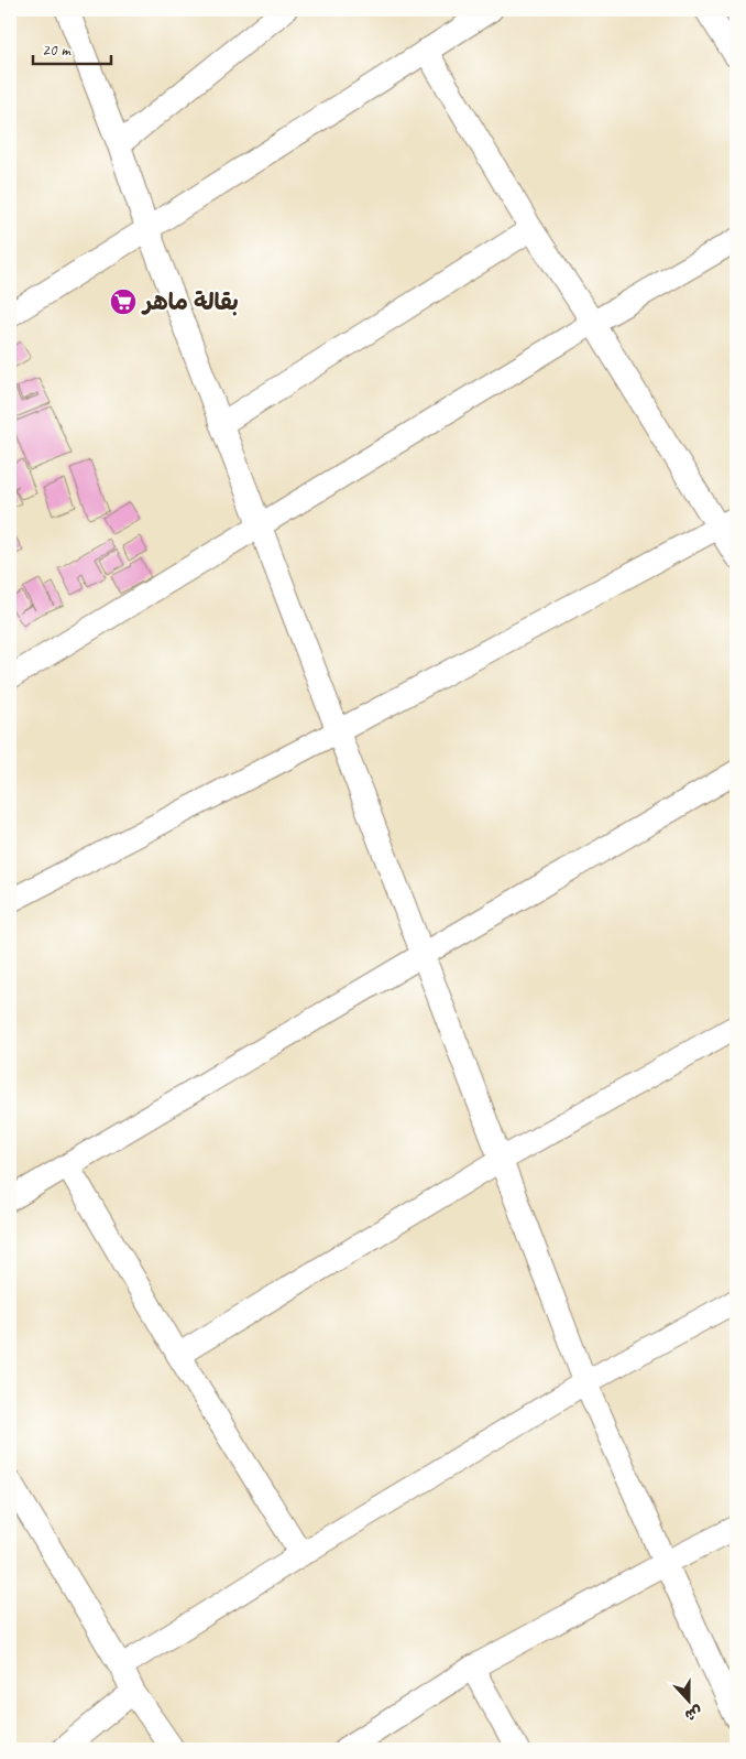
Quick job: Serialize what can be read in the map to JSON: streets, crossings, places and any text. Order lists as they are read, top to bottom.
{
  "places": {
    "supermarket": ["بقالة ماهر"]
  },
  "scale_bar": "20 m",
  "north": "bottom"
}
